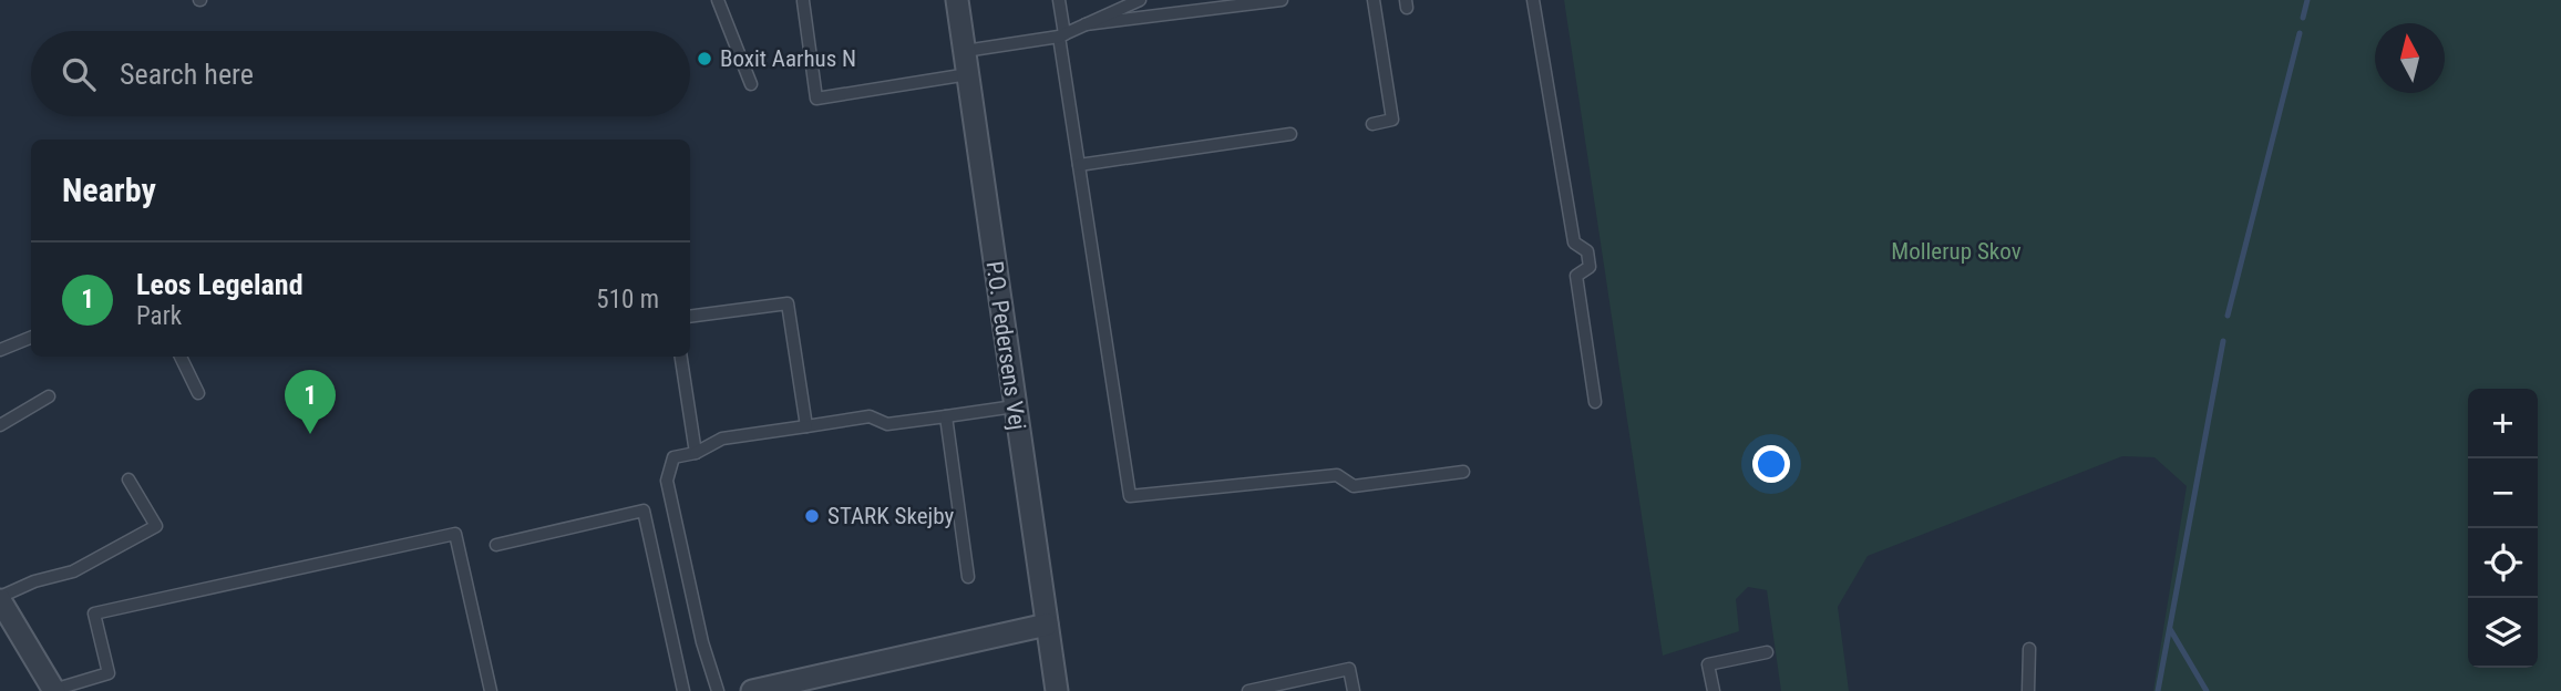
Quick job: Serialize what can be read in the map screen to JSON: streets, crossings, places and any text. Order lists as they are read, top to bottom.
{
  "streets": {
    "street": ["P.O. Pedersens Vej"]
  },
  "parks": ["Mollerup Skov"],
  "places": ["Boxit Aarhus N", "STARK Skejby"],
  "north": "top",
  "page": {
    "search": "Search here",
    "heading": "Nearby",
    "list": [
      {
        "mark": "1",
        "name": "Leos Legeland",
        "note": "Park",
        "value": "510 m"
      }
    ],
    "pins": "1",
    "map_buttons": ["+", "−"]
  }
}
